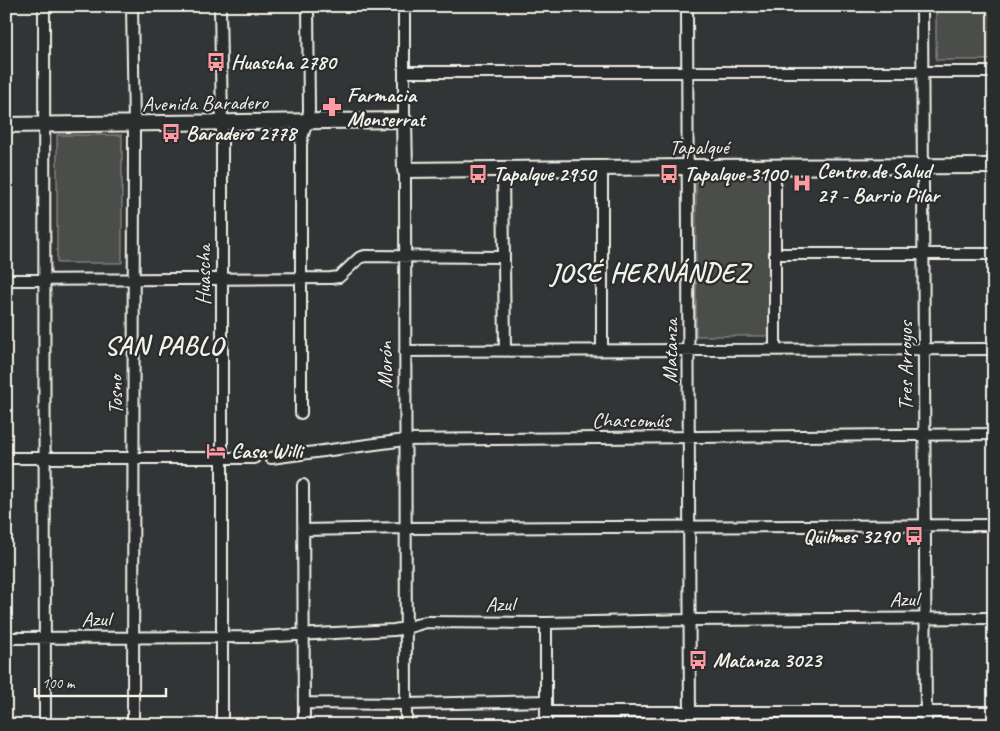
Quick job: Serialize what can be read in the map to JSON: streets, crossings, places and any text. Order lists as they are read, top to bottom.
{
  "streets": {
    "main road": ["Avenida Baradero", "Tapalqué", "Morón"],
    "street": [
      "Huascha",
      "Matanza",
      "Tres Arroyos",
      "Tosno",
      "Chascomús",
      "Azul"
    ]
  },
  "crossings": [
    ["Avenida Baradero", "Huascha"],
    ["Avenida Baradero", "Morón"],
    ["Avenida Baradero", "Tosno"],
    ["Tapalqué", "Matanza"],
    ["Tapalqué", "Morón"],
    ["Tapalqué", "Tres Arroyos"],
    ["Huascha", "Azul"],
    ["Matanza", "Chascomús"],
    ["Matanza", "Azul"],
    ["Morón", "Chascomús"],
    ["Morón", "Azul"],
    ["Tres Arroyos", "Chascomús"],
    ["Tres Arroyos", "Azul"],
    ["Tosno", "Azul"]
  ],
  "districts": ["JOSÉ HERNÁNDEZ", "SAN PABLO"],
  "places": {
    "bus stop": [
      "Huascha 2780",
      "Baradero 2778",
      "Tapalque 2950",
      "Tapalque 3100",
      "Quilmes 3290",
      "Matanza 3023"
    ],
    "pharmacy": ["Farmacia Monserrat"],
    "hospital": ["Centro de Salud 27 - Barrio Pilar"],
    "hotel": ["Casa Willi"]
  },
  "scale_bar": "100 m"
}
